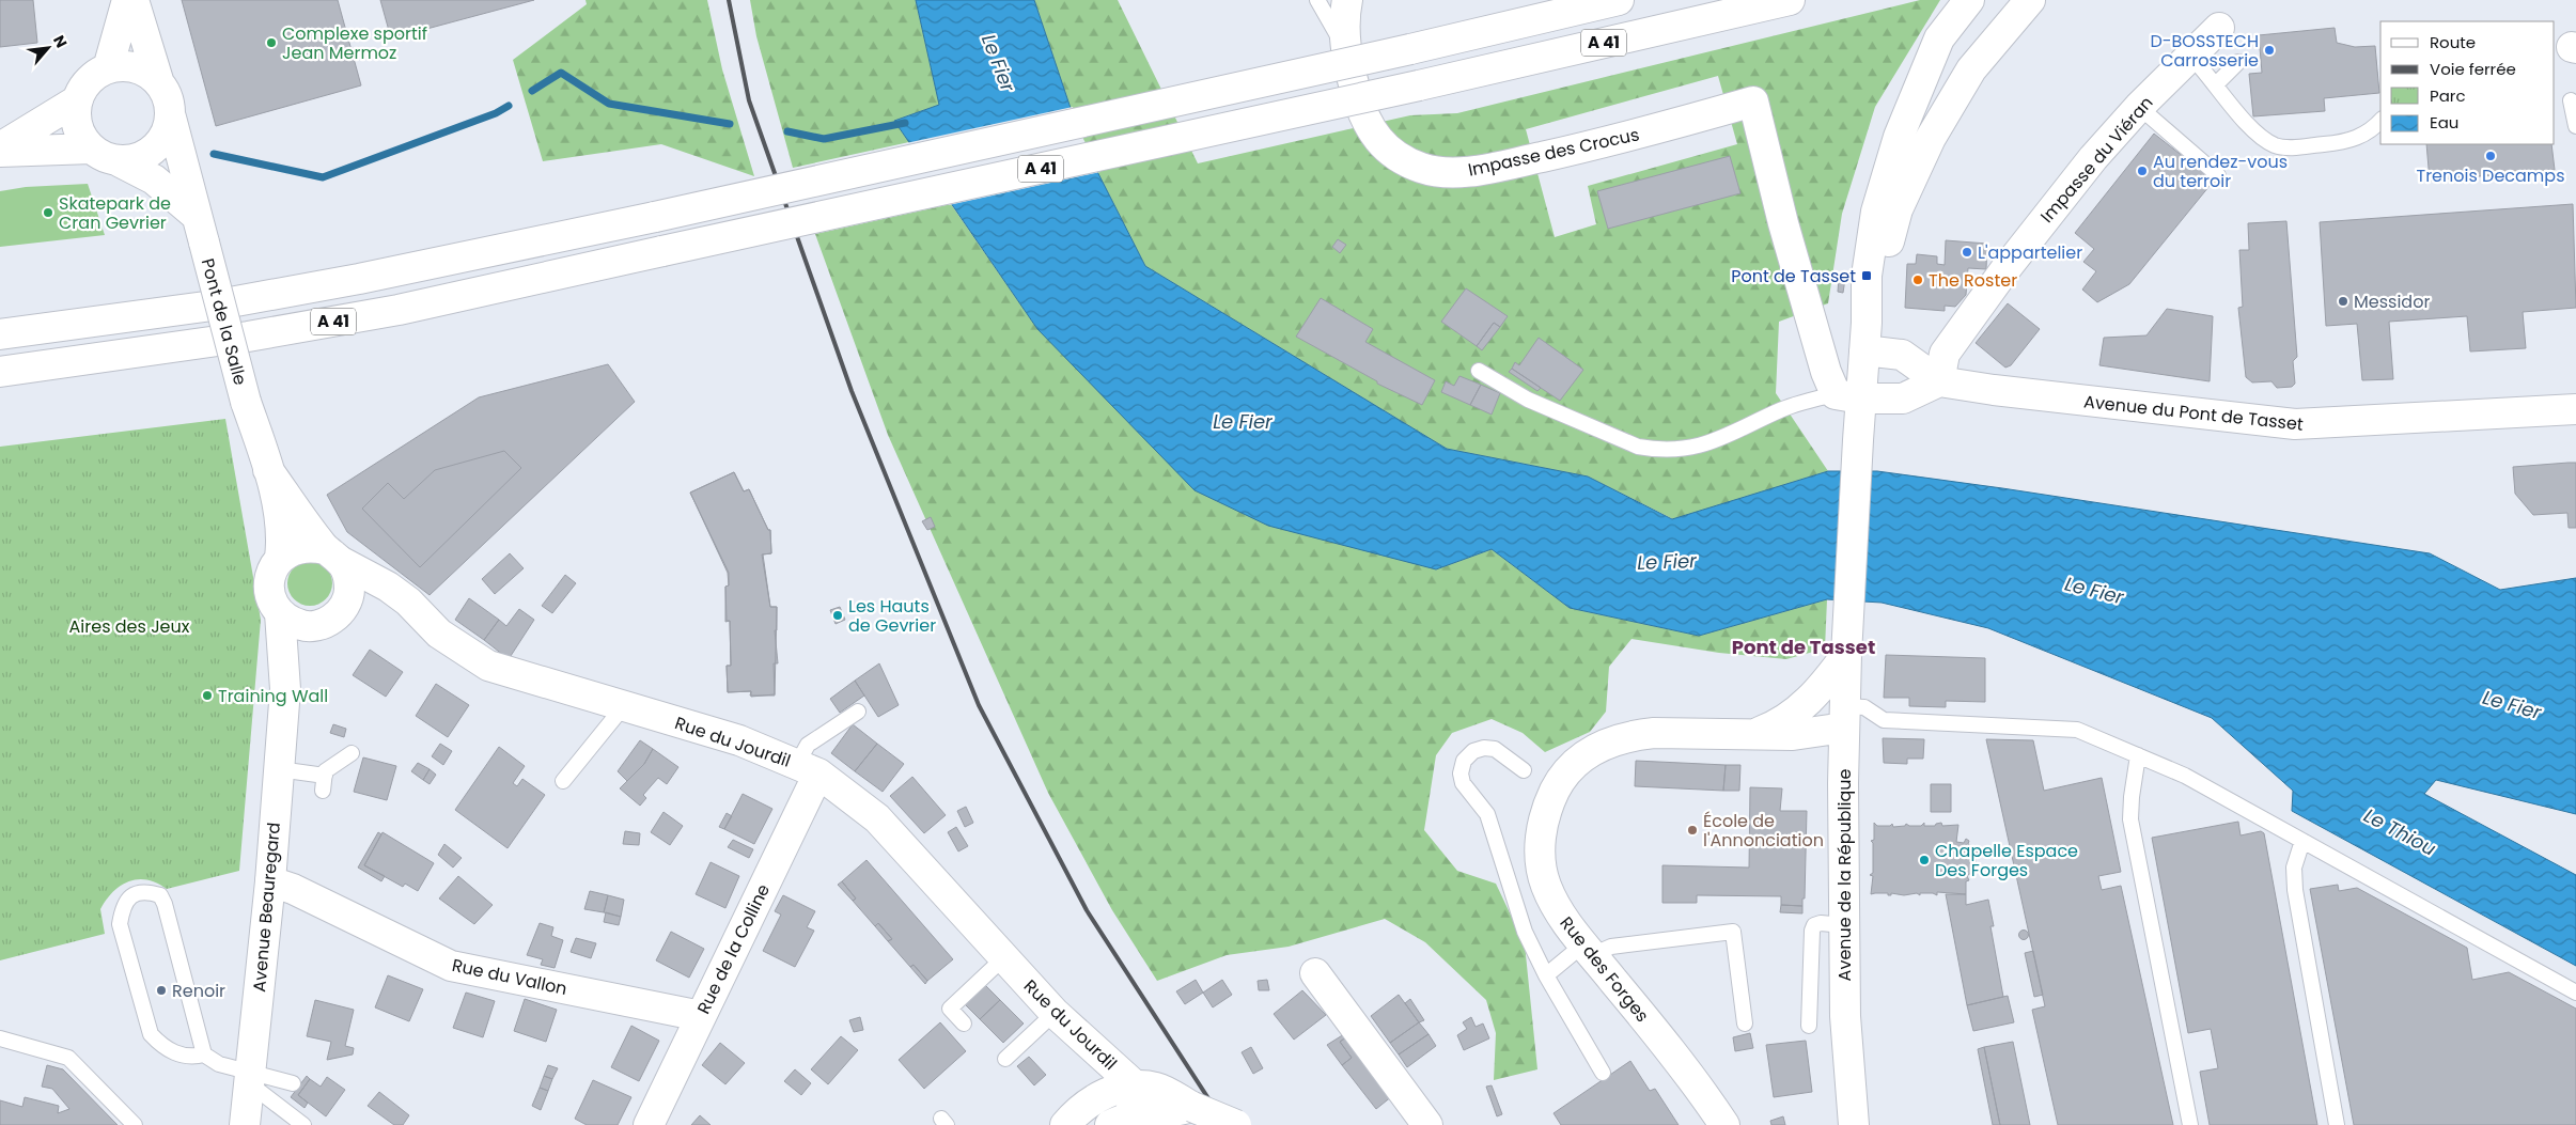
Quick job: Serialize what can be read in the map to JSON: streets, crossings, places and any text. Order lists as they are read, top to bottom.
{
  "streets": {
    "main road": [
      "A 41",
      "Impasse des Crocus",
      "Impasse du Viéran",
      "Pont de la Salle",
      "Avenue du Pont de Tasset",
      "Rue du Jourdil",
      "Avenue de la République",
      "Avenue Beauregard",
      "Rue de la Colline",
      "Rue des Forges",
      "Rue du Vallon"
    ]
  },
  "crossings": [
    ["Impasse des Crocus", "Avenue de la République"],
    ["Impasse du Viéran", "Avenue du Pont de Tasset"],
    ["Pont de la Salle", "Rue du Jourdil"],
    ["Rue du Jourdil", "Avenue Beauregard"],
    ["Rue du Jourdil", "Rue de la Colline"],
    ["Avenue de la République", "Rue des Forges"],
    ["Avenue Beauregard", "Rue du Vallon"],
    ["Rue de la Colline", "Rue du Vallon"]
  ],
  "districts": ["Pont de Tasset"],
  "water": ["Le Fier", "Le Thiou"],
  "parks": ["Aires des Jeux"],
  "places": {
    "other": [
      "Complexe sportif Jean Mermoz",
      "D-BOSSTECH Carrosserie",
      "Trenois Decamps",
      "Au rendez-vous du terroir",
      "Skatepark de Cran Gevrier",
      "L'appartelier",
      "The Roster",
      "Messidor",
      "Les Hauts de Gevrier",
      "Training Wall",
      "École de l'Annonciation",
      "Chapelle Espace Des Forges",
      "Renoir"
    ],
    "transit": ["Pont de Tasset"]
  },
  "legend": [
    "Route",
    "Voie ferrée",
    "Parc",
    "Eau"
  ],
  "north": "top right"
}
